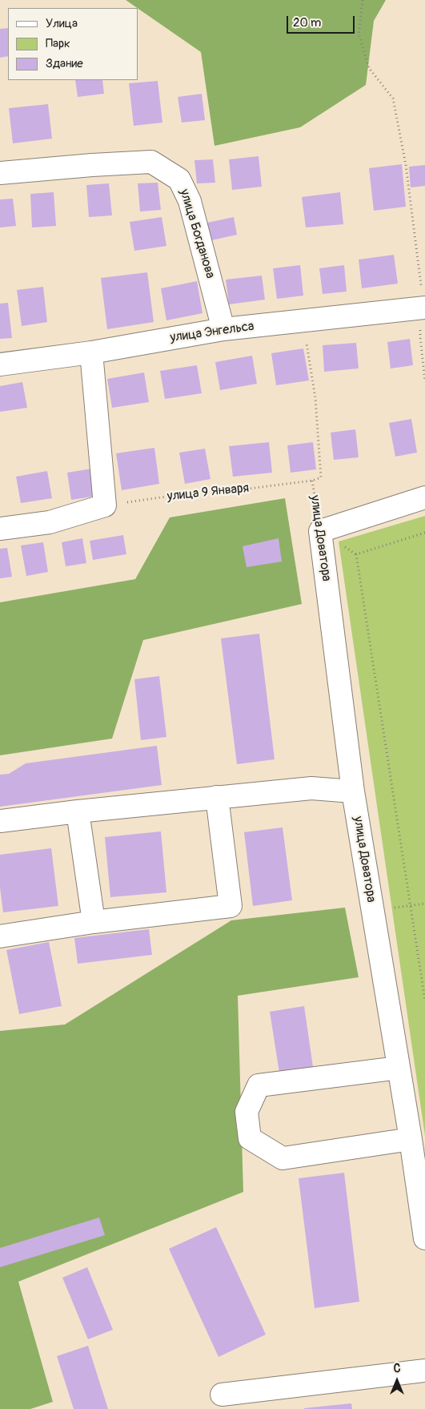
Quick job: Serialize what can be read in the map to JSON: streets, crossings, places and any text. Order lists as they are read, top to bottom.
{
  "streets": {
    "street": ["улица Богданова", "улица Энгельса", "улица Доватора"],
    "path": ["улица 9 Января"]
  },
  "crossings": [
    ["улица Богданова", "улица Энгельса"],
    ["улица 9 Января", "улица Доватора"]
  ],
  "legend": ["Улица", "Парк", "Здание"],
  "scale_bar": "20 m",
  "north": "top"
}
